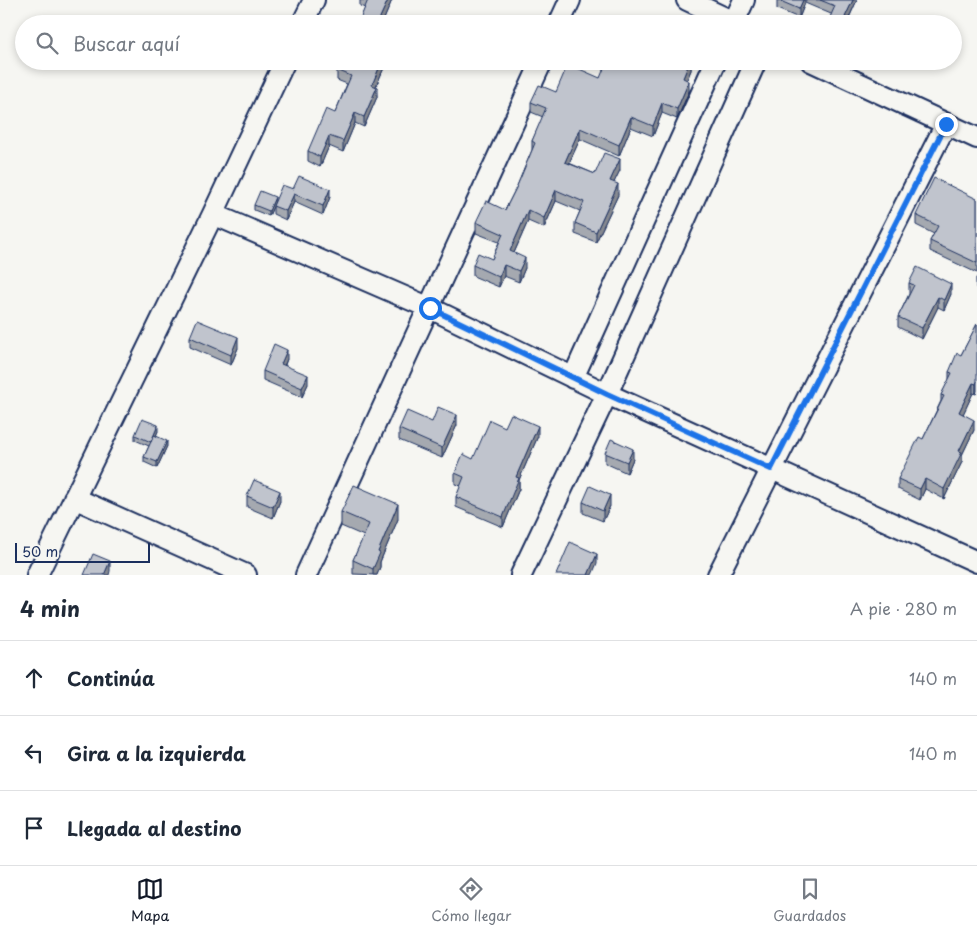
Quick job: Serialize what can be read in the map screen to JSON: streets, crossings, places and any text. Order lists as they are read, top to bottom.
{
  "scale_bar": "50 m",
  "page": {
    "search": "Buscar aquí",
    "scale": "50 m",
    "heading": ["4 min", "A pie · 280 m"],
    "list": [
      ["Continúa", "140 m"],
      ["Gira a la izquierda", "140 m"],
      "Llegada al destino"
    ],
    "nav": ["Mapa", "Cómo llegar", "Guardados"]
  }
}
